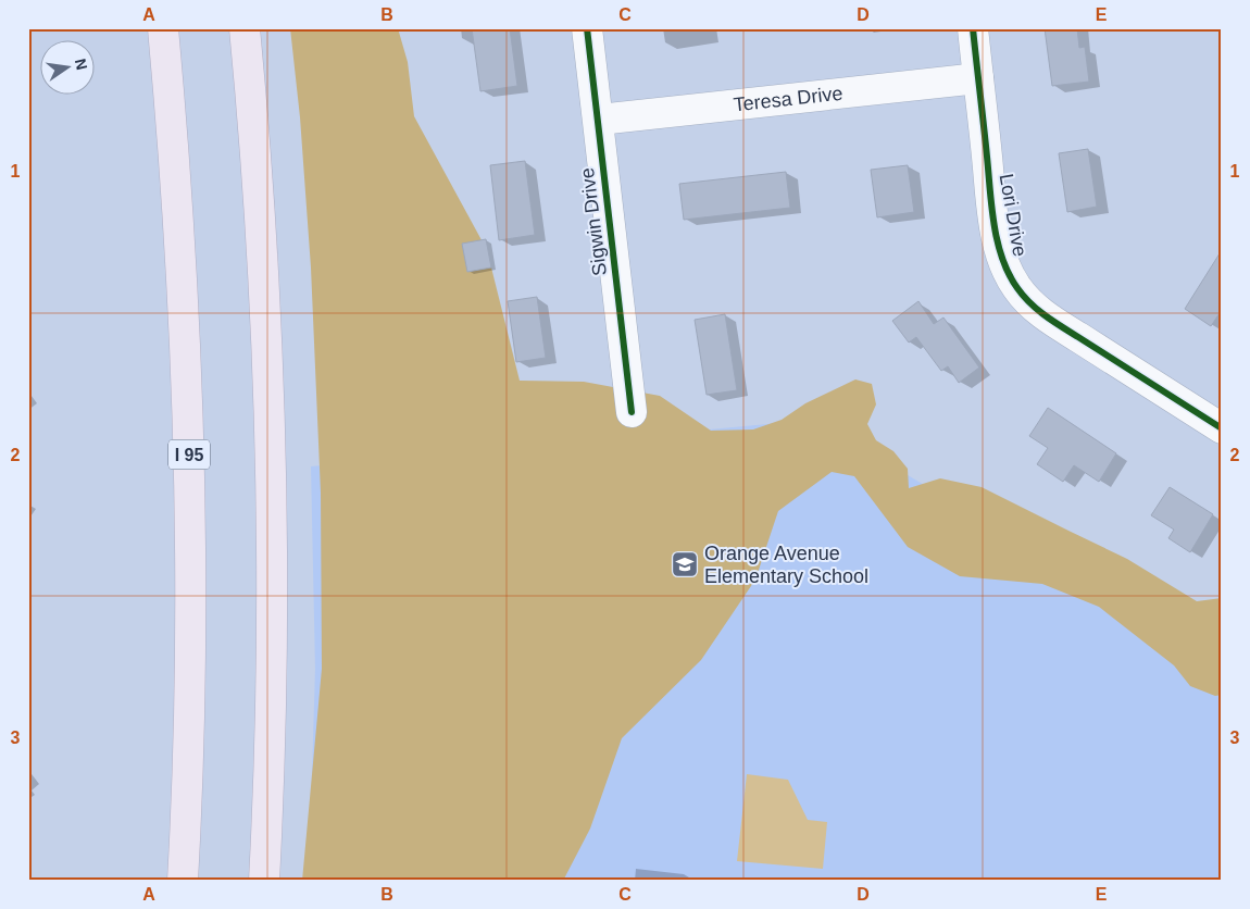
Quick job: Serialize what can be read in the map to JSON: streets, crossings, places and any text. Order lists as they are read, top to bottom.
{
  "streets": {
    "highway": ["I 95"],
    "street": ["Teresa Drive", "Lori Drive", "Sigwin Drive"]
  },
  "crossings": [
    ["Teresa Drive", "Lori Drive"],
    ["Teresa Drive", "Sigwin Drive"]
  ],
  "places": {
    "school or university": ["Orange Avenue Elementary School"]
  },
  "north": "right",
  "grid": {
    "columns": [
      "A",
      "B",
      "C",
      "D",
      "E"
    ],
    "rows": ["1", "2", "3"]
  }
}
